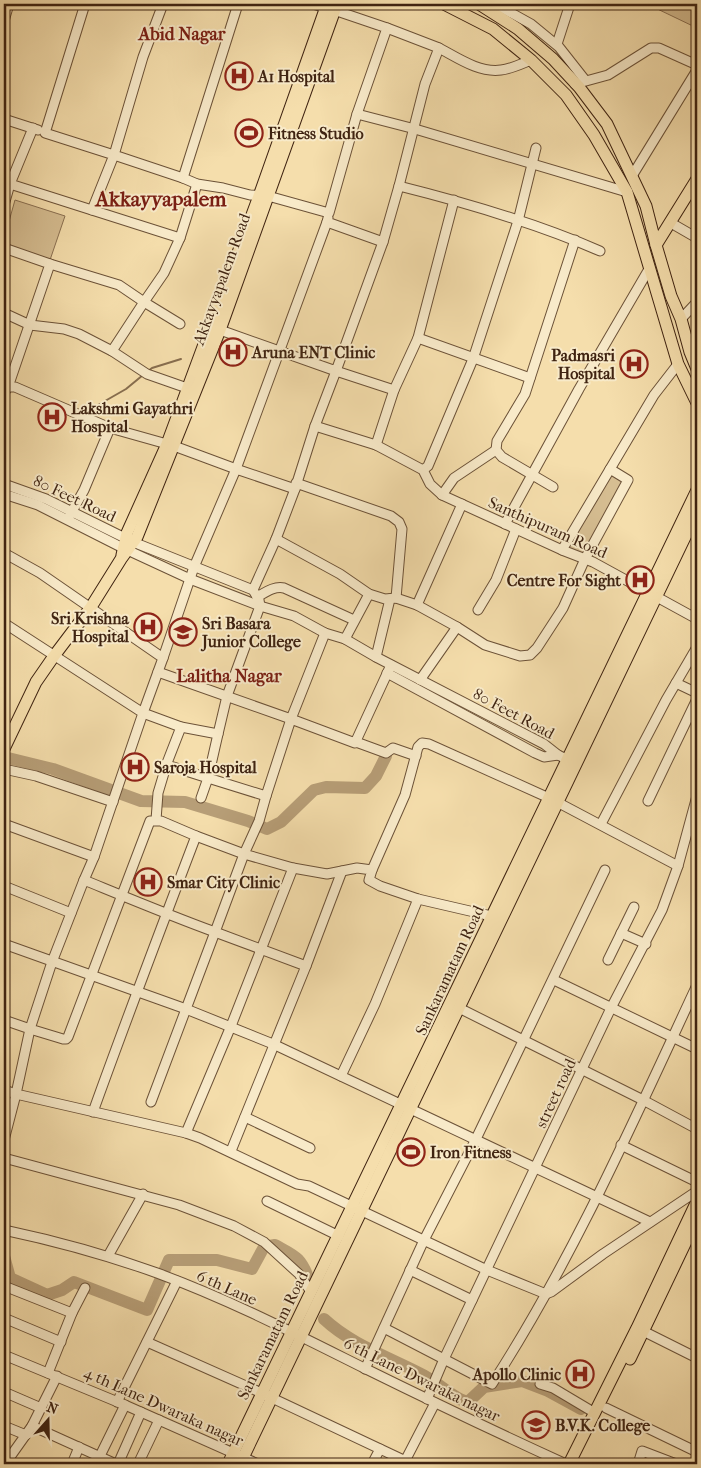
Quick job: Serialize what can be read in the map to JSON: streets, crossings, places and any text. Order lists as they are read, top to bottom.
{
  "streets": {
    "main road": ["Akkayyapalem Road", "Sankaramatam Road"],
    "street": [
      "80 Feet Road",
      "Santhipuram Road",
      "street road",
      "6 th Lane",
      "6 th Lane Dwaraka nagar",
      "4 th Lane Dwaraka nagar"
    ]
  },
  "crossings": [
    ["Akkayyapalem Road", "80 Feet Road"],
    ["80 Feet Road", "Sankaramatam Road"],
    ["Santhipuram Road", "Sankaramatam Road"],
    ["Sankaramatam Road", "6 th Lane"],
    ["Sankaramatam Road", "6 th Lane Dwaraka nagar"],
    ["Sankaramatam Road", "4 th Lane Dwaraka nagar"],
    ["street road", "6 th Lane Dwaraka nagar"],
    ["6 th Lane", "6 th Lane Dwaraka nagar"]
  ],
  "districts": ["Abid Nagar", "Akkayyapalem", "Lalitha Nagar"],
  "places": {
    "hospital": [
      "A1 Hospital",
      "Aruna ENT Clinic",
      "Padmasri Hospital",
      "Lakshmi Gayathri Hospital",
      "Centre For Sight",
      "Sri Krishna Hospital",
      "Saroja Hospital",
      "Smar City Clinic",
      "Apollo Clinic"
    ],
    "sports": ["Fitness Studio", "Iron Fitness"],
    "school or university": ["Sri Basara Junior College", "B.V.K. College"]
  },
  "north": "top"
}
